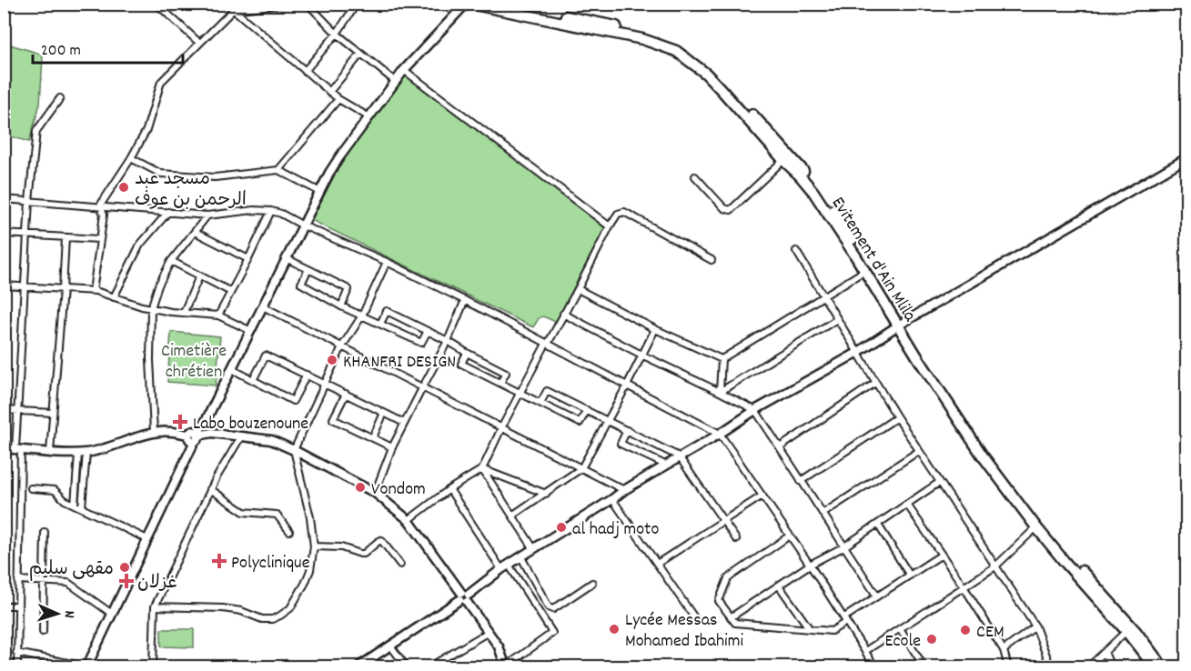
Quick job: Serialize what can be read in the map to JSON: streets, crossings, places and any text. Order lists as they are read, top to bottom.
{
  "streets": {
    "highway": ["Evitement d'Ain Mlila"]
  },
  "parks": ["Cimetière chrétien"],
  "places": {
    "other": [
      "مسجد عبد الرحمن بن عوف",
      "KHANFRI DESIGN",
      "Vondom",
      "al hadj moto",
      "مقهى سليم",
      "Lycée Messas Mohamed Ibahimi",
      "CEM",
      "Ecole"
    ],
    "health": ["Labo bouzenoune", "Polyclinique", "غزلان"]
  },
  "scale_bar": "200 m",
  "north": "right"
}
